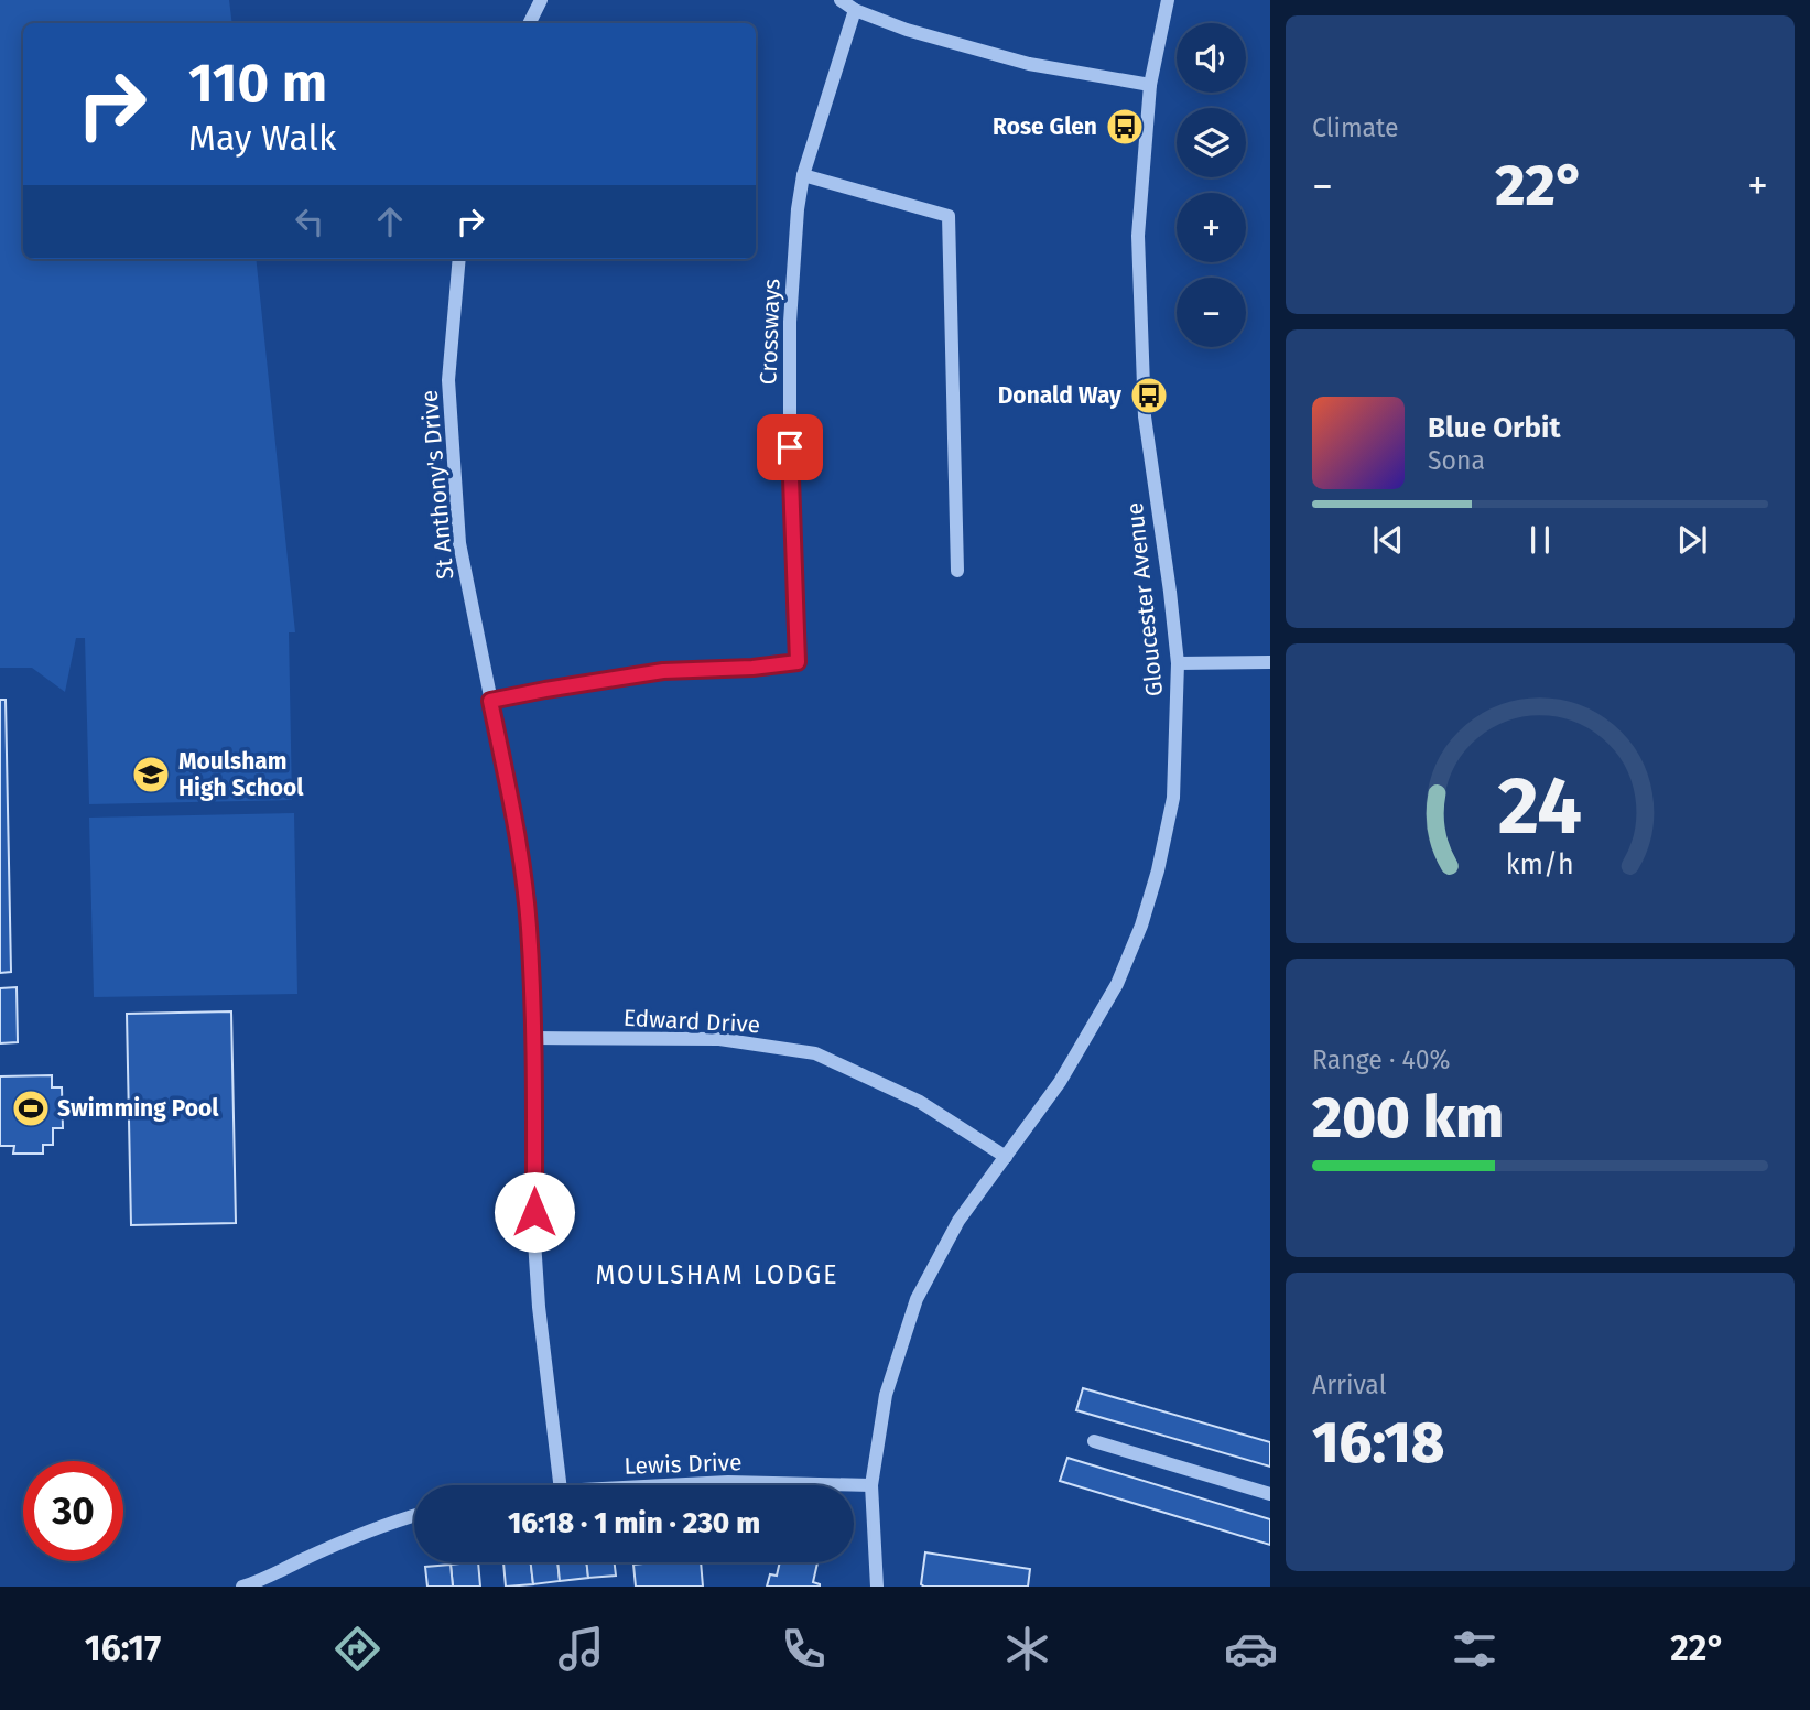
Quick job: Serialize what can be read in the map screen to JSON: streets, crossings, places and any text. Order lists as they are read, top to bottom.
{
  "streets": {
    "street": [
      "Crossways",
      "St Anthony's Drive",
      "Gloucester Avenue",
      "Edward Drive",
      "Lewis Drive"
    ]
  },
  "crossings": [
    ["Crossways", "St Anthony's Drive"],
    ["St Anthony's Drive", "Edward Drive"],
    ["Gloucester Avenue", "Edward Drive"],
    ["Gloucester Avenue", "Lewis Drive"]
  ],
  "districts": ["MOULSHAM LODGE"],
  "places": {
    "bus stop": ["Rose Glen", "Donald Way"],
    "school or university": ["Moulsham High School"],
    "sports": ["Swimming Pool"]
  },
  "page": {
    "tile": [
      "Climate",
      ["Range · 40%", "200 km"],
      ["Arrival", "16:18"]
    ],
    "map_buttons": ["+", "−"],
    "turn": ["110 m", "May Walk"],
    "heat": ["−", "22°", "+"],
    "song": ["Blue Orbit", "Sona"],
    "limit": "30",
    "trip": "16:18 · 1 min · 230 m",
    "tabs": ["16:17", "22°"],
    "gauge": ["24", "km/h"]
  }
}
